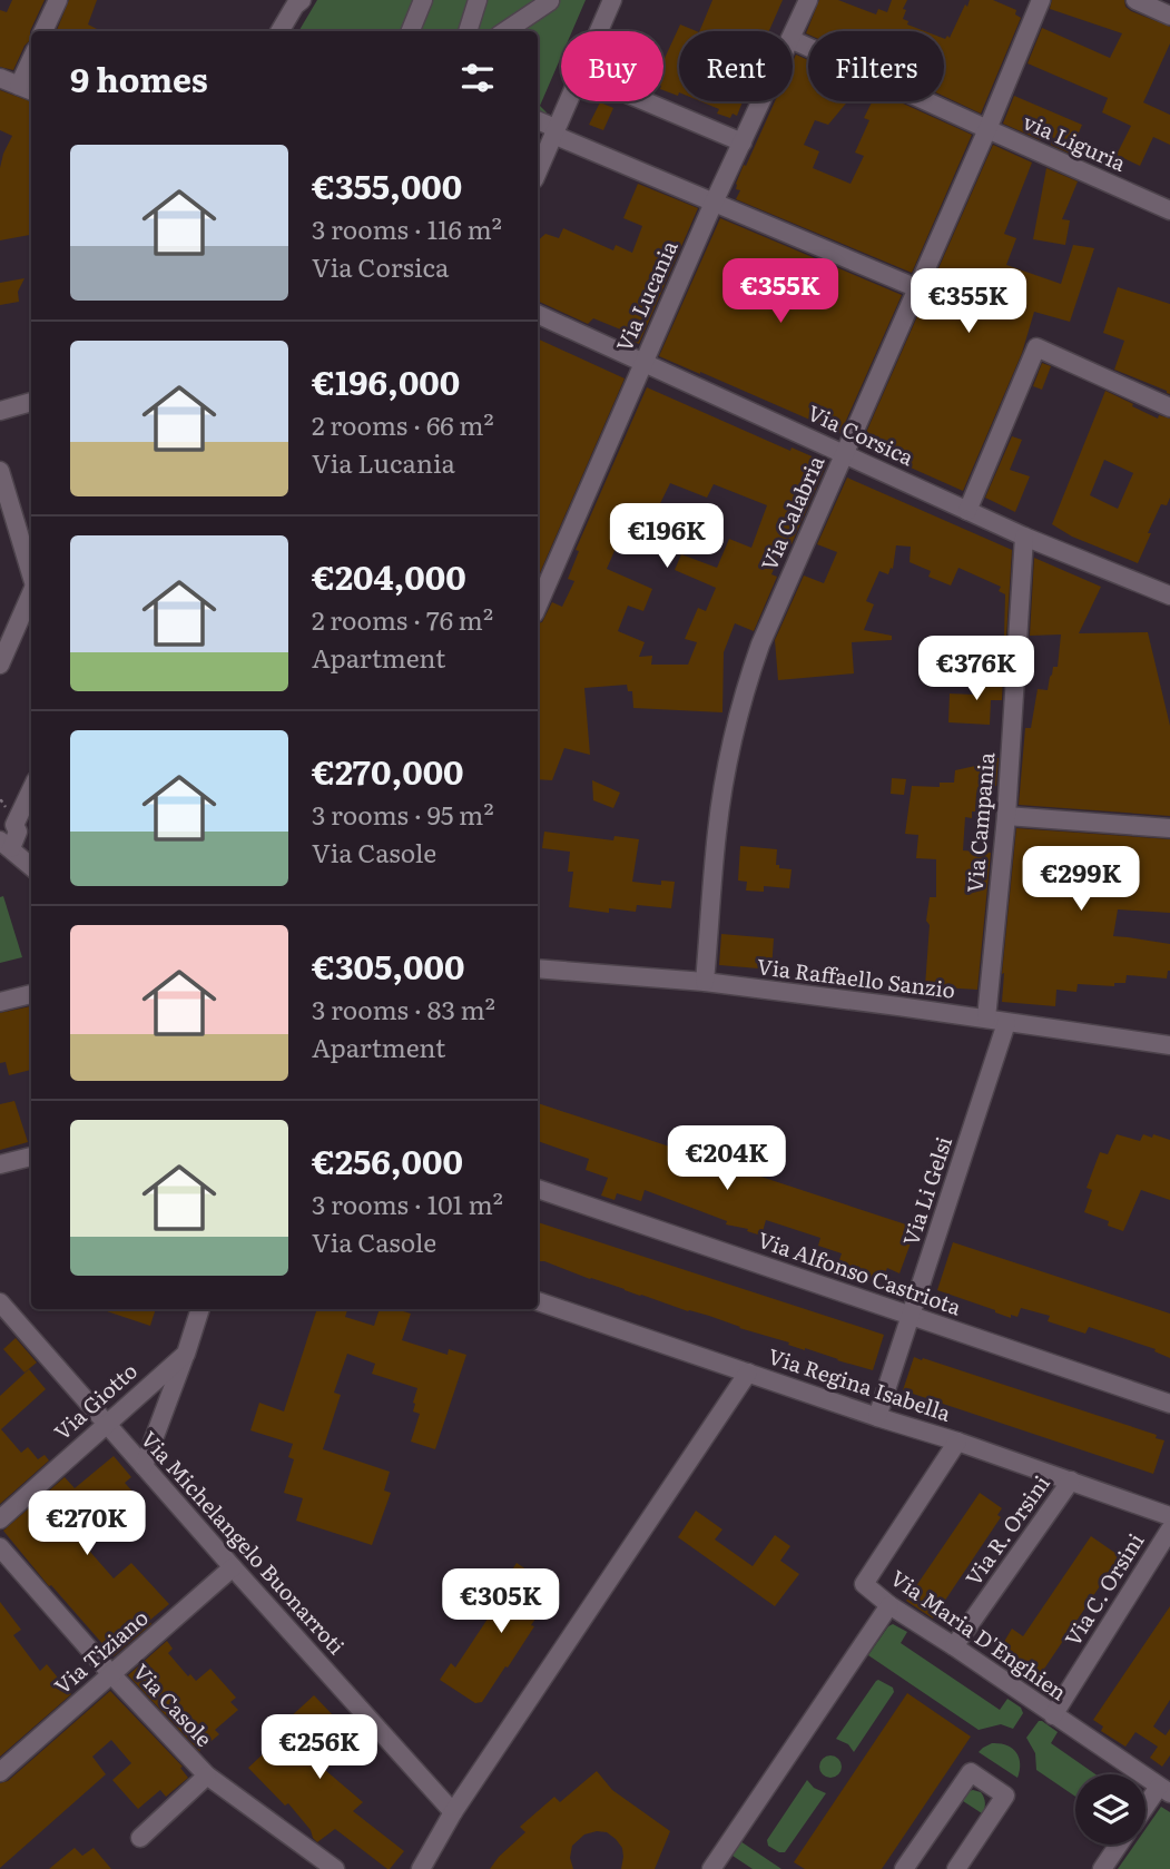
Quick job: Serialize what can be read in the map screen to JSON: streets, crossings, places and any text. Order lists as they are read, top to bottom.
{
  "streets": {
    "street": [
      "via Liguria",
      "Via Lucania",
      "Via Corsica",
      "Via Calabria",
      "Via Campania",
      "Via Raffaello Sanzio",
      "Via Li Gelsi",
      "Via Alfonso Castriota",
      "Via Regina Isabella",
      "Via Giotto",
      "Via R. Orsini",
      "Via Michelangelo Buonarroti",
      "Via C. Orsini",
      "Via Maria D'Enghien",
      "Via Tiziano",
      "Via Casole"
    ]
  },
  "crossings": [
    ["via Liguria", "Via Calabria"],
    ["Via Lucania", "Via Corsica"],
    ["Via Corsica", "Via Calabria"],
    ["Via Corsica", "Via Campania"],
    ["Via Calabria", "Via Raffaello Sanzio"],
    ["Via Campania", "Via Raffaello Sanzio"],
    ["Via Raffaello Sanzio", "Via Li Gelsi"],
    ["Via Li Gelsi", "Via Alfonso Castriota"],
    ["Via Li Gelsi", "Via Regina Isabella"],
    ["Via Regina Isabella", "Via R. Orsini"],
    ["Via Regina Isabella", "Via Maria D'Enghien"],
    ["Via Giotto", "Via Michelangelo Buonarroti"],
    ["Via R. Orsini", "Via Maria D'Enghien"],
    ["Via Michelangelo Buonarroti", "Via Tiziano"],
    ["Via C. Orsini", "Via Maria D'Enghien"],
    ["Via Tiziano", "Via Casole"]
  ],
  "page": {
    "chip": ["Buy", "Rent", "Filters"],
    "heading": "9 homes",
    "list": [
      {
        "name": "€355,000",
        "note": "3 rooms · 116 m² · Via Corsica"
      },
      {
        "name": "€196,000",
        "note": "2 rooms · 66 m² · Via Lucania"
      },
      {
        "name": "€204,000",
        "note": "2 rooms · 76 m² · Apartment"
      },
      {
        "name": "€270,000",
        "note": "3 rooms · 95 m² · Via Casole"
      },
      {
        "name": "€305,000",
        "note": "3 rooms · 83 m² · Apartment"
      },
      {
        "name": "€256,000",
        "note": "3 rooms · 101 m² · Via Casole"
      }
    ],
    "price": [
      "€355K",
      "€355K",
      "€196K",
      "€376K",
      "€299K",
      "€204K",
      "€270K",
      "€305K",
      "€256K"
    ]
  }
}
